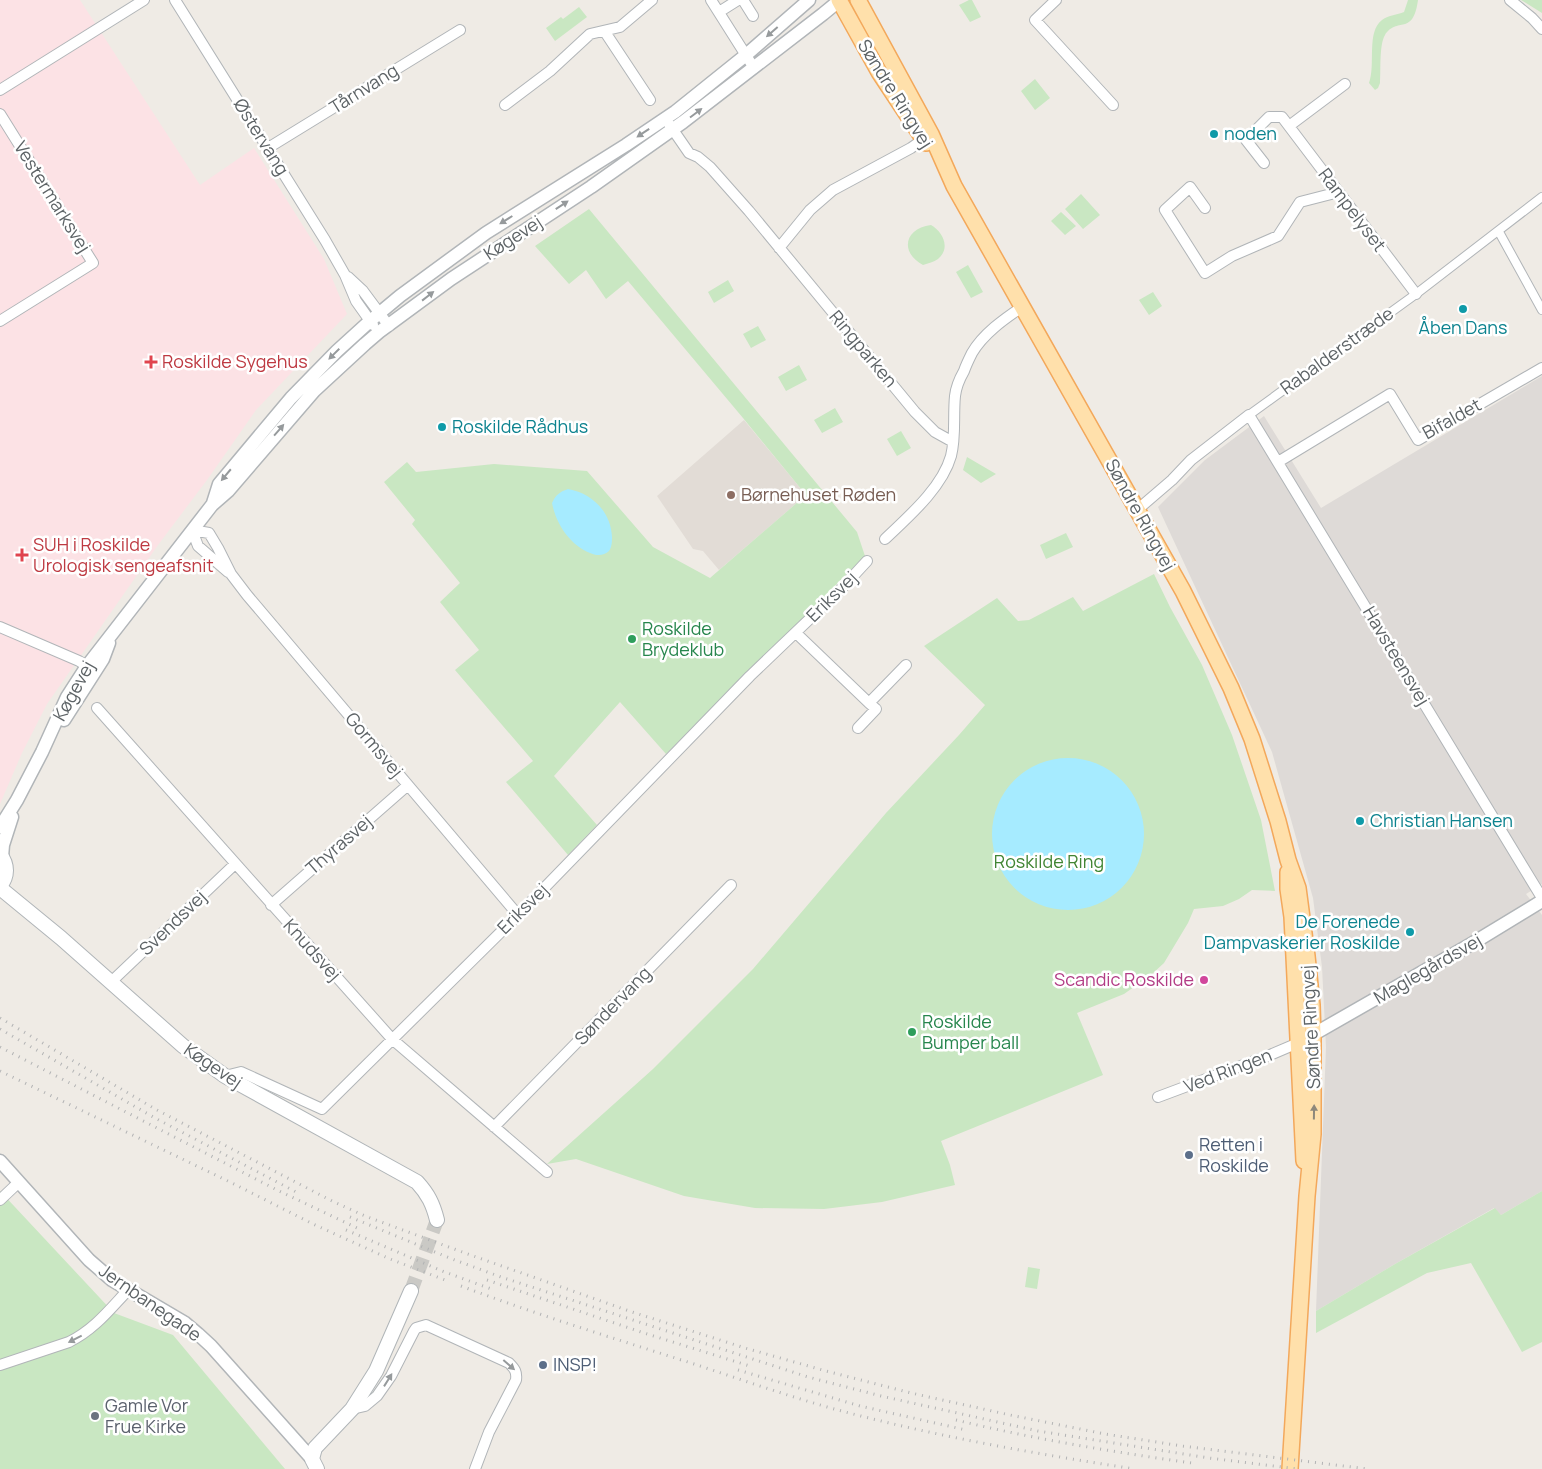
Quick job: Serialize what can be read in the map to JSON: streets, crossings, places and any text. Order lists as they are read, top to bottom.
{
  "streets": {
    "main road": ["Søndre Ringvej", "Køgevej"],
    "street": [
      "Tårnvang",
      "Østervang",
      "Vestermarksvej",
      "Rampelyset",
      "Ringparken",
      "Rabalderstræde",
      "Bifaldet",
      "Eriksvej",
      "Havsteensvej",
      "Gormsvej",
      "Thyrasvej",
      "Svendsvej",
      "Knudsvej",
      "Maglegårdsvej",
      "Søndervang",
      "Ved Ringen",
      "Jernbanegade"
    ]
  },
  "crossings": [
    ["Tårnvang", "Østervang"],
    ["Søndre Ringvej", "Køgevej"],
    ["Søndre Ringvej", "Rabalderstræde"],
    ["Søndre Ringvej", "Maglegårdsvej"],
    ["Søndre Ringvej", "Ved Ringen"],
    ["Østervang", "Køgevej"],
    ["Rampelyset", "Rabalderstræde"],
    ["Køgevej", "Ringparken"],
    ["Køgevej", "Eriksvej"],
    ["Køgevej", "Gormsvej"],
    ["Køgevej", "Svendsvej"],
    ["Rabalderstræde", "Havsteensvej"],
    ["Bifaldet", "Havsteensvej"],
    ["Eriksvej", "Gormsvej"],
    ["Eriksvej", "Knudsvej"],
    ["Havsteensvej", "Maglegårdsvej"],
    ["Gormsvej", "Thyrasvej"],
    ["Thyrasvej", "Knudsvej"],
    ["Svendsvej", "Knudsvej"],
    ["Knudsvej", "Søndervang"],
    ["Maglegårdsvej", "Ved Ringen"]
  ],
  "parks": ["Roskilde Ring"],
  "places": {
    "other": [
      "noden",
      "Åben Dans",
      "Roskilde Rådhus",
      "Børnehuset Røden",
      "Roskilde Brydeklub",
      "Christian Hansen",
      "De Forenede Dampvaskerier Roskilde",
      "Scandic Roskilde",
      "Roskilde Bumper ball",
      "Retten i Roskilde",
      "INSP!",
      "Gamle Vor Frue Kirke"
    ],
    "health": ["Roskilde Sygehus", "SUH i Roskilde Urologisk sengeafsnit"]
  }
}
